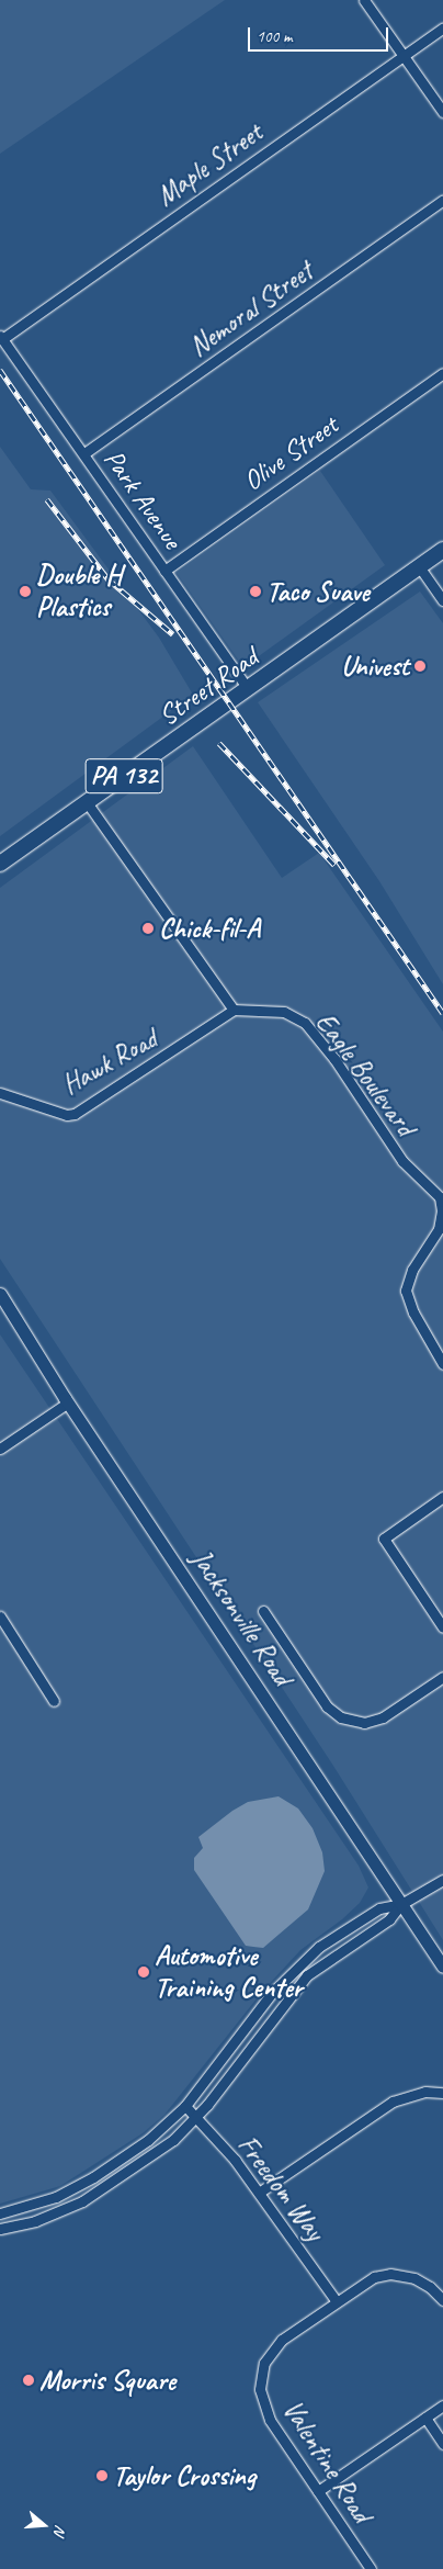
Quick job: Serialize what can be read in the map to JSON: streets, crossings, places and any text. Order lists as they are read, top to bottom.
{
  "streets": {
    "main road": ["Street Road", "PA 132", "Jacksonville Road"],
    "street": [
      "Maple Street",
      "Nemoral Street",
      "Olive Street",
      "Park Avenue",
      "Hawk Road",
      "Eagle Boulevard",
      "Freedom Way",
      "Valentine Road"
    ]
  },
  "crossings": [
    ["Maple Street", "Park Avenue"],
    ["Nemoral Street", "Park Avenue"],
    ["Olive Street", "Park Avenue"],
    ["Park Avenue", "Street Road"],
    ["Hawk Road", "Eagle Boulevard"],
    ["Freedom Way", "Valentine Road"]
  ],
  "places": [
    "Double H Plastics",
    "Taco Suave",
    "Univest",
    "Chick-fil-A",
    "Automotive Training Center",
    "Morris Square",
    "Taylor Crossing"
  ],
  "scale_bar": "100 m",
  "north": "right"
}
